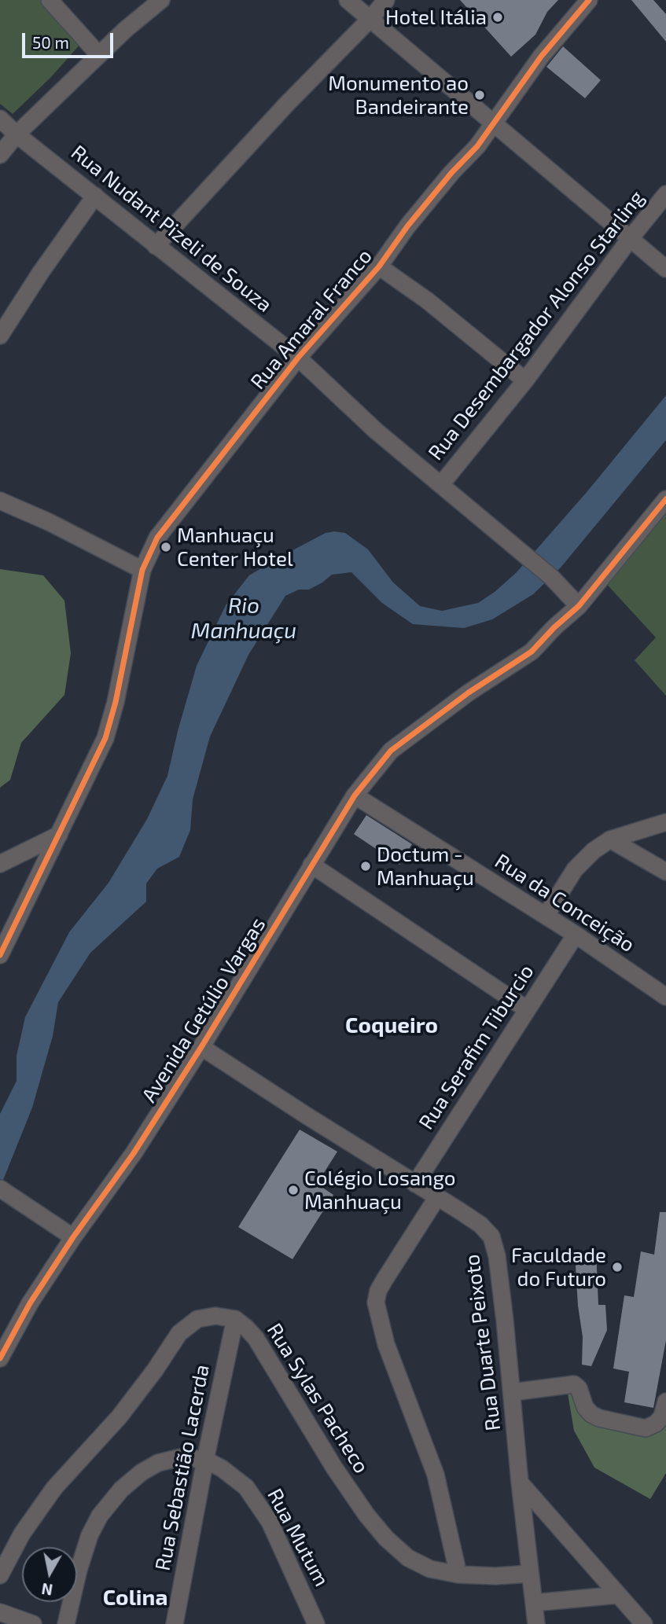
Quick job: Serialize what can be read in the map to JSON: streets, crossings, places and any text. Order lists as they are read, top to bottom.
{
  "streets": {
    "street": [
      "Rua Nudant Pizeli de Souza",
      "Rua Amaral Franco",
      "Rua Desembargador Alonso Starling",
      "Rua da Conceição",
      "Avenida Getúlio Vargas",
      "Rua Serafim Tiburcio",
      "Rua Duarte Peixoto",
      "Rua Sylas Pacheco",
      "Rua Sebastião Lacerda",
      "Rua Mutum"
    ]
  },
  "crossings": [
    ["Rua Nudant Pizeli de Souza", "Rua Amaral Franco"],
    ["Rua Nudant Pizeli de Souza", "Rua Desembargador Alonso Starling"],
    ["Rua Nudant Pizeli de Souza", "Avenida Getúlio Vargas"],
    ["Rua da Conceição", "Avenida Getúlio Vargas"],
    ["Rua da Conceição", "Rua Serafim Tiburcio"],
    ["Avenida Getúlio Vargas", "Rua Duarte Peixoto"],
    ["Rua Serafim Tiburcio", "Rua Duarte Peixoto"],
    ["Rua Duarte Peixoto", "Rua Sylas Pacheco"],
    ["Rua Sylas Pacheco", "Rua Sebastião Lacerda"],
    ["Rua Sebastião Lacerda", "Rua Mutum"]
  ],
  "districts": ["Coqueiro", "Colina"],
  "water": ["Rio Manhuaçu"],
  "places": [
    "Hotel Itália",
    "Monumento ao Bandeirante",
    "Manhuaçu Center Hotel",
    "Doctum - Manhuaçu",
    "Colégio Losango Manhuaçu",
    "Faculdade do Futuro"
  ],
  "scale_bar": "50 m",
  "north": "bottom"
}
